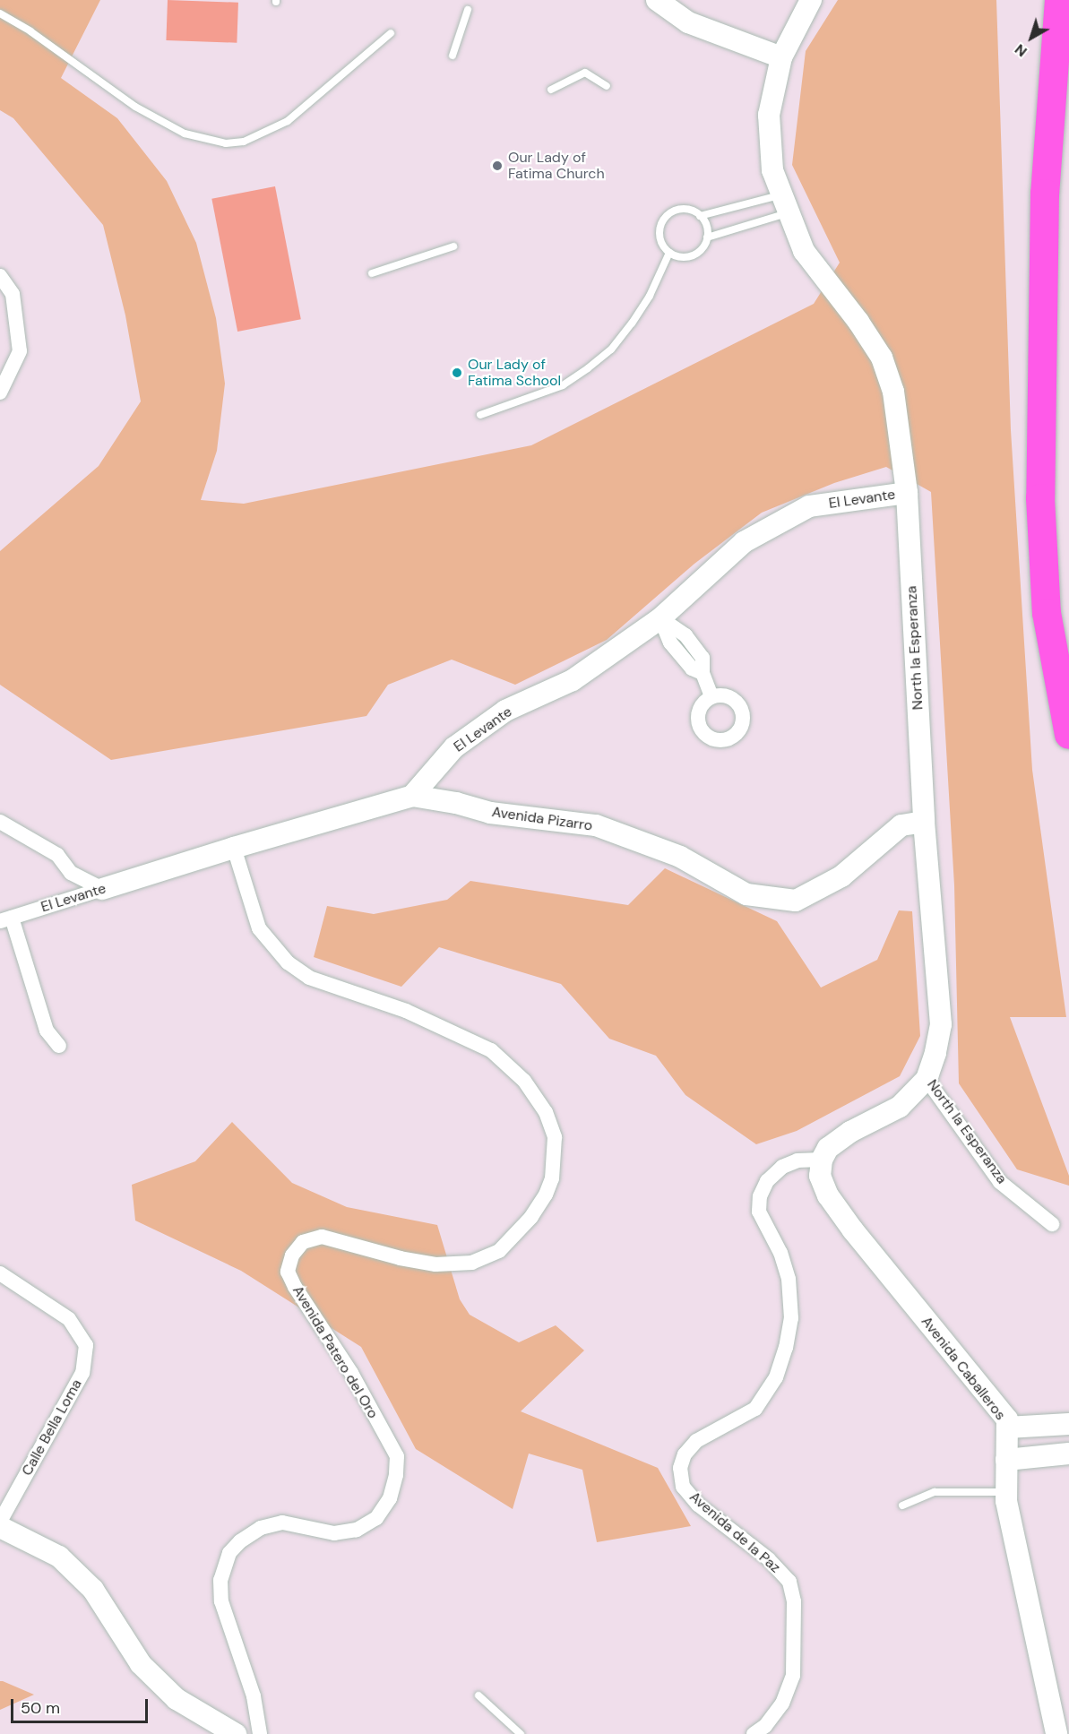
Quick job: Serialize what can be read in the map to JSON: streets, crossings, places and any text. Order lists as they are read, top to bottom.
{
  "streets": {
    "street": [
      "El Levante",
      "North la Esperanza",
      "Avenida Pizarro",
      "Avenida Patero del Oro",
      "Avenida Caballeros",
      "Calle Bella Loma",
      "Avenida de la Paz"
    ]
  },
  "crossings": [
    ["El Levante", "North la Esperanza"],
    ["El Levante", "Avenida Pizarro"],
    ["El Levante", "Avenida Patero del Oro"],
    ["North la Esperanza", "Avenida Pizarro"],
    ["Avenida Caballeros", "Avenida de la Paz"]
  ],
  "places": ["Our Lady of Fatima Church", "Our Lady of Fatima School"],
  "scale_bar": "50 m",
  "north": "bottom left"
}
